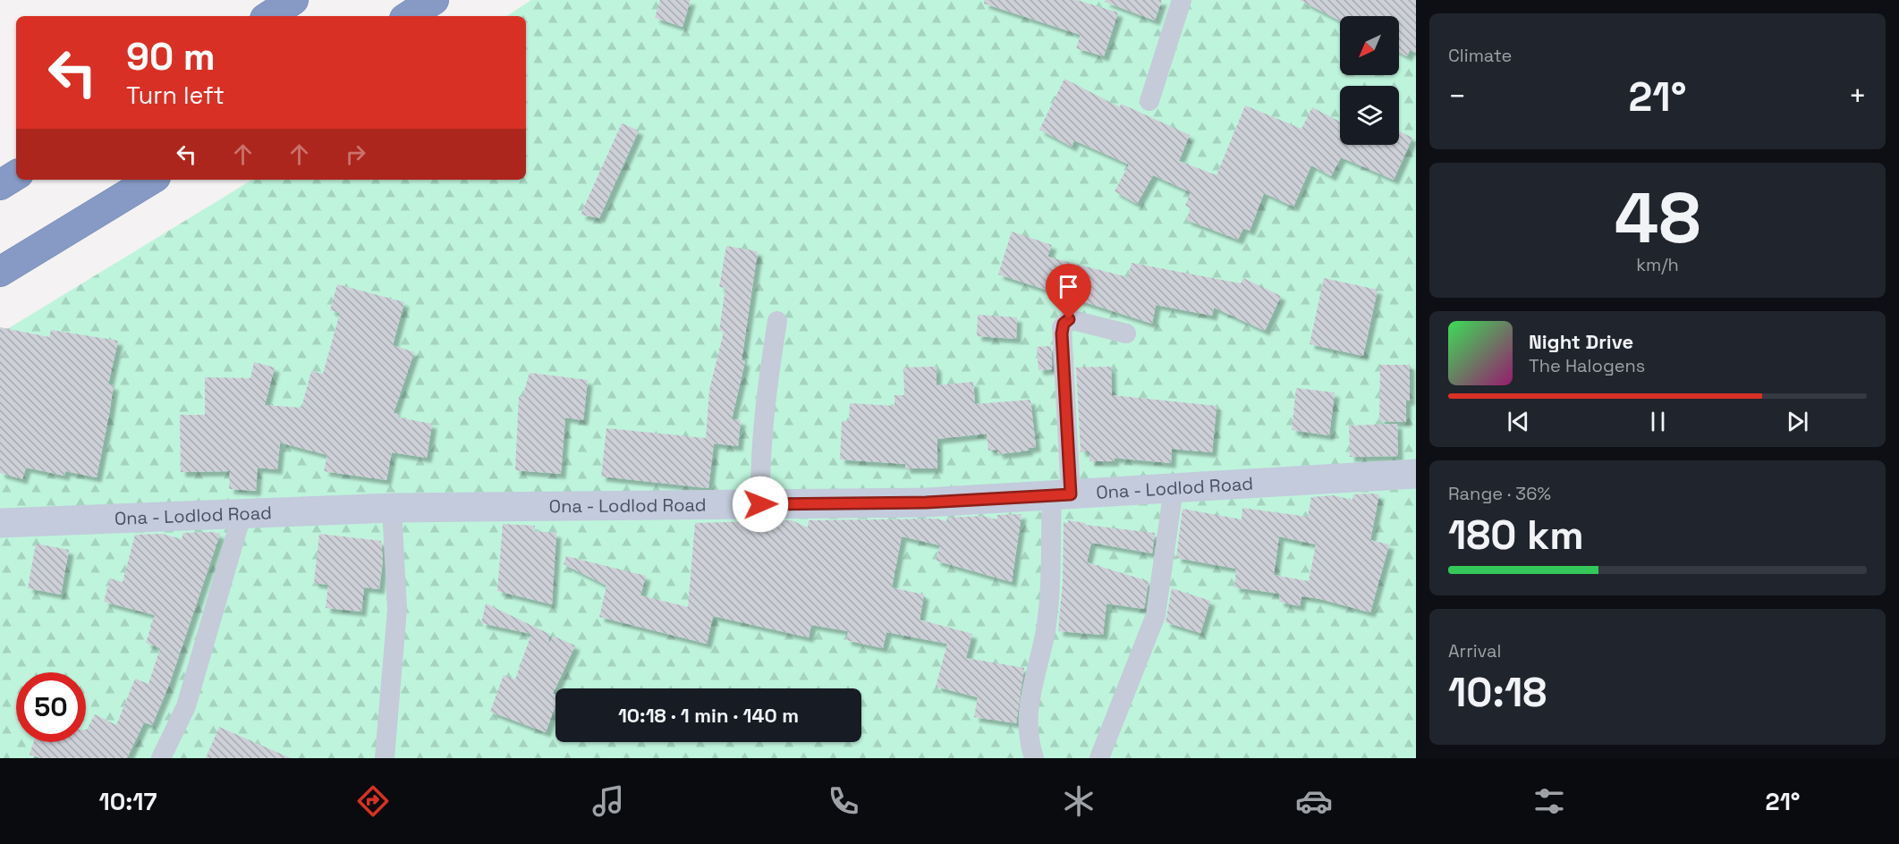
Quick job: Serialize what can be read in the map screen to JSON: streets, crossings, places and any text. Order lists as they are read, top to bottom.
{
  "streets": {
    "main road": ["Ona - Lodlod Road"]
  },
  "north": "bottom left",
  "page": {
    "tile": [
      "Climate",
      ["48", "km/h"],
      ["Range · 36%", "180 km"],
      ["Arrival", "10:18"]
    ],
    "turn": ["90 m", "Turn left"],
    "heat": ["−", "21°", "+"],
    "song": ["Night Drive", "The Halogens"],
    "limit": "50",
    "trip": "10:18 · 1 min · 140 m",
    "tabs": ["10:17", "21°"]
  }
}
